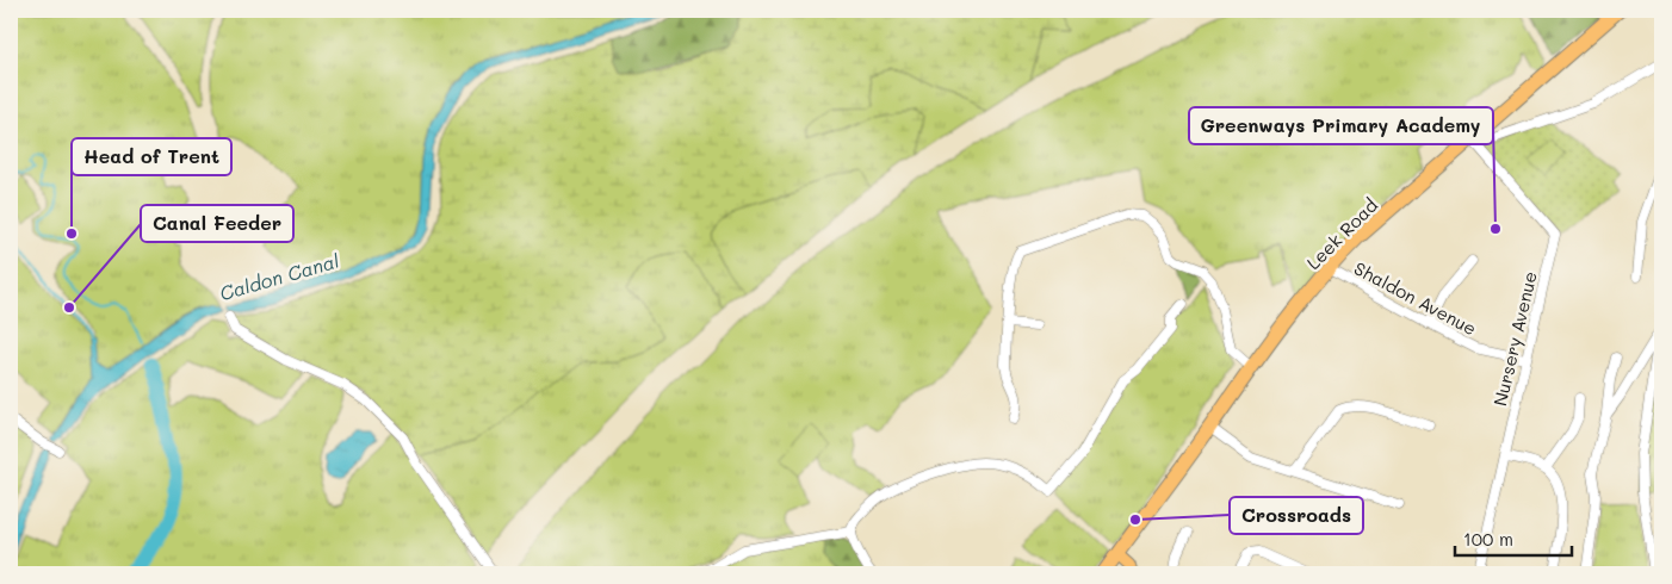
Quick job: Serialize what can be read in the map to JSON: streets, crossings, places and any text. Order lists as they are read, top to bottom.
{
  "streets": {
    "highway": ["Leek Road"],
    "street": ["Shaldon Avenue", "Nursery Avenue"]
  },
  "crossings": [
    ["Leek Road", "Shaldon Avenue"],
    ["Leek Road", "Nursery Avenue"],
    ["Shaldon Avenue", "Nursery Avenue"]
  ],
  "water": ["Caldon Canal"],
  "places": [
    "Greenways Primary Academy",
    "Head of Trent",
    "Canal Feeder",
    "Crossroads"
  ],
  "scale_bar": "100 m"
}
